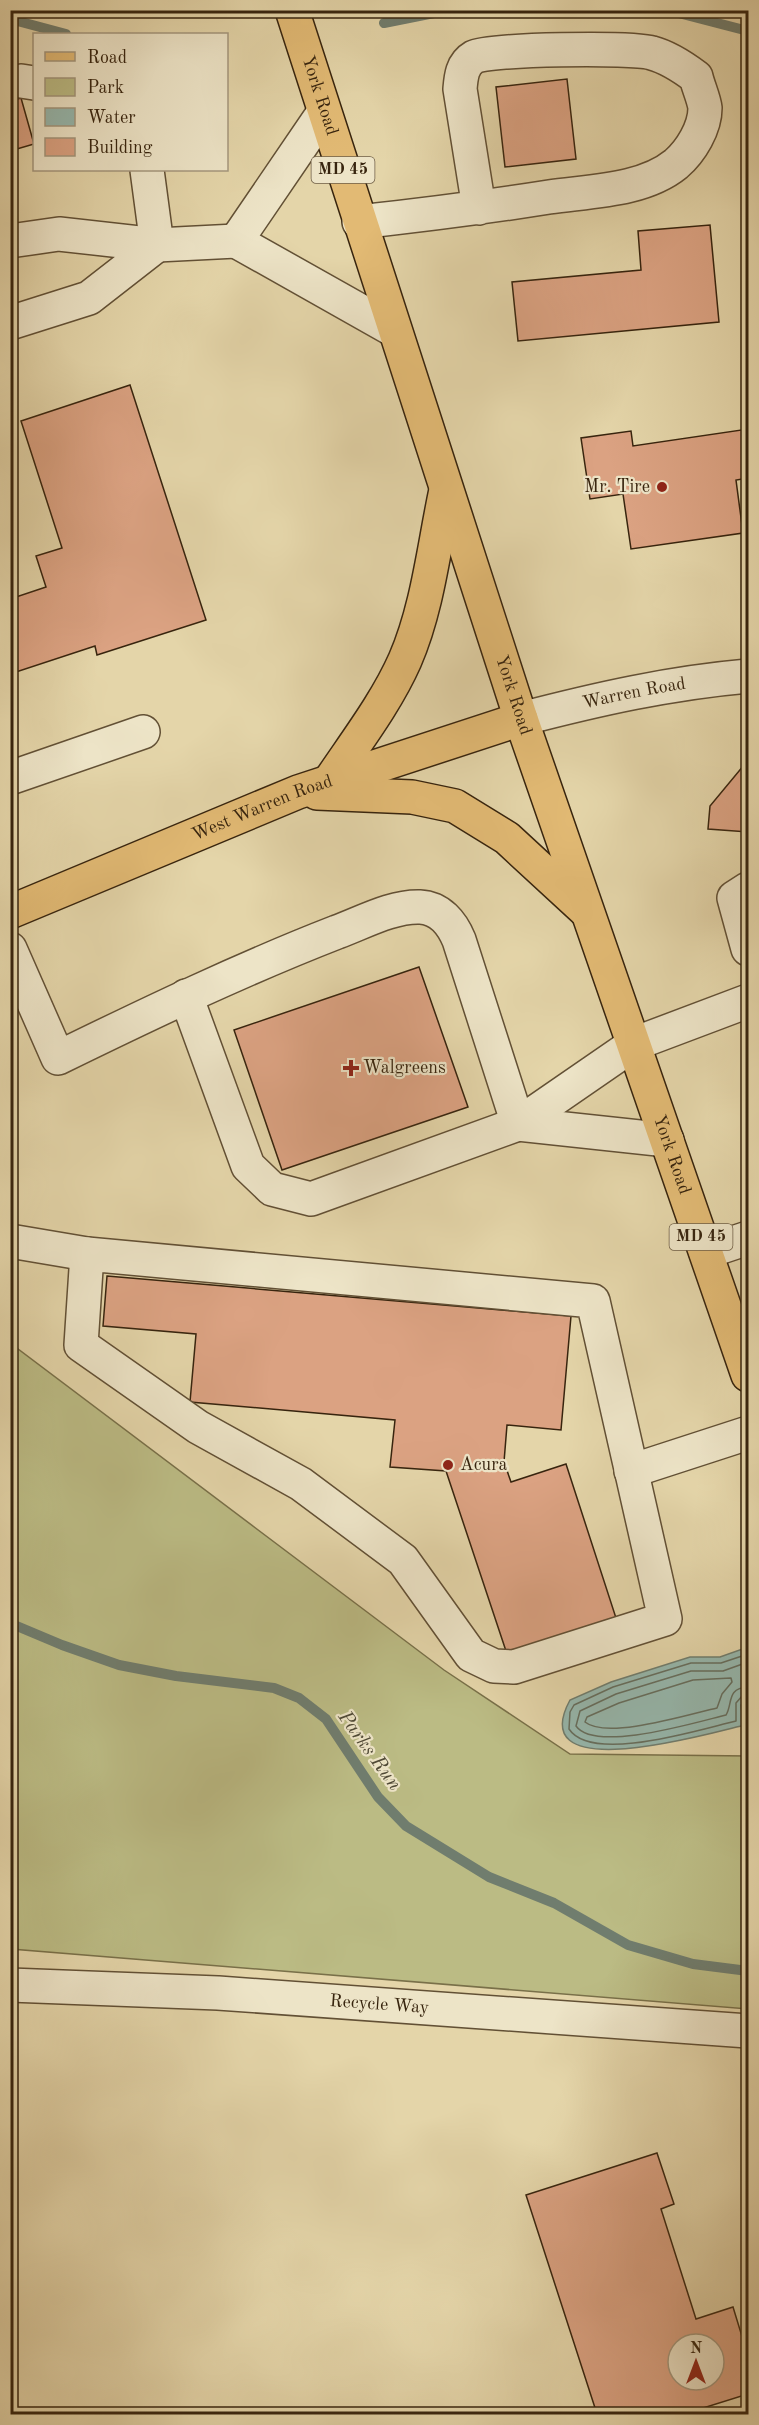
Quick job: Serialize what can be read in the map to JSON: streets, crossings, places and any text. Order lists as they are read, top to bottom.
{
  "streets": {
    "main road": ["York Road", "MD 45", "West Warren Road"],
    "street": ["Warren Road", "Recycle Way"]
  },
  "crossings": [
    ["York Road", "Warren Road"],
    ["York Road", "West Warren Road"],
    ["Warren Road", "West Warren Road"]
  ],
  "water": ["Parks Run"],
  "places": {
    "other": ["Mr. Tire", "Acura"],
    "health": ["Walgreens"]
  },
  "legend": [
    "Road",
    "Park",
    "Water",
    "Building"
  ],
  "north": "top"
}
